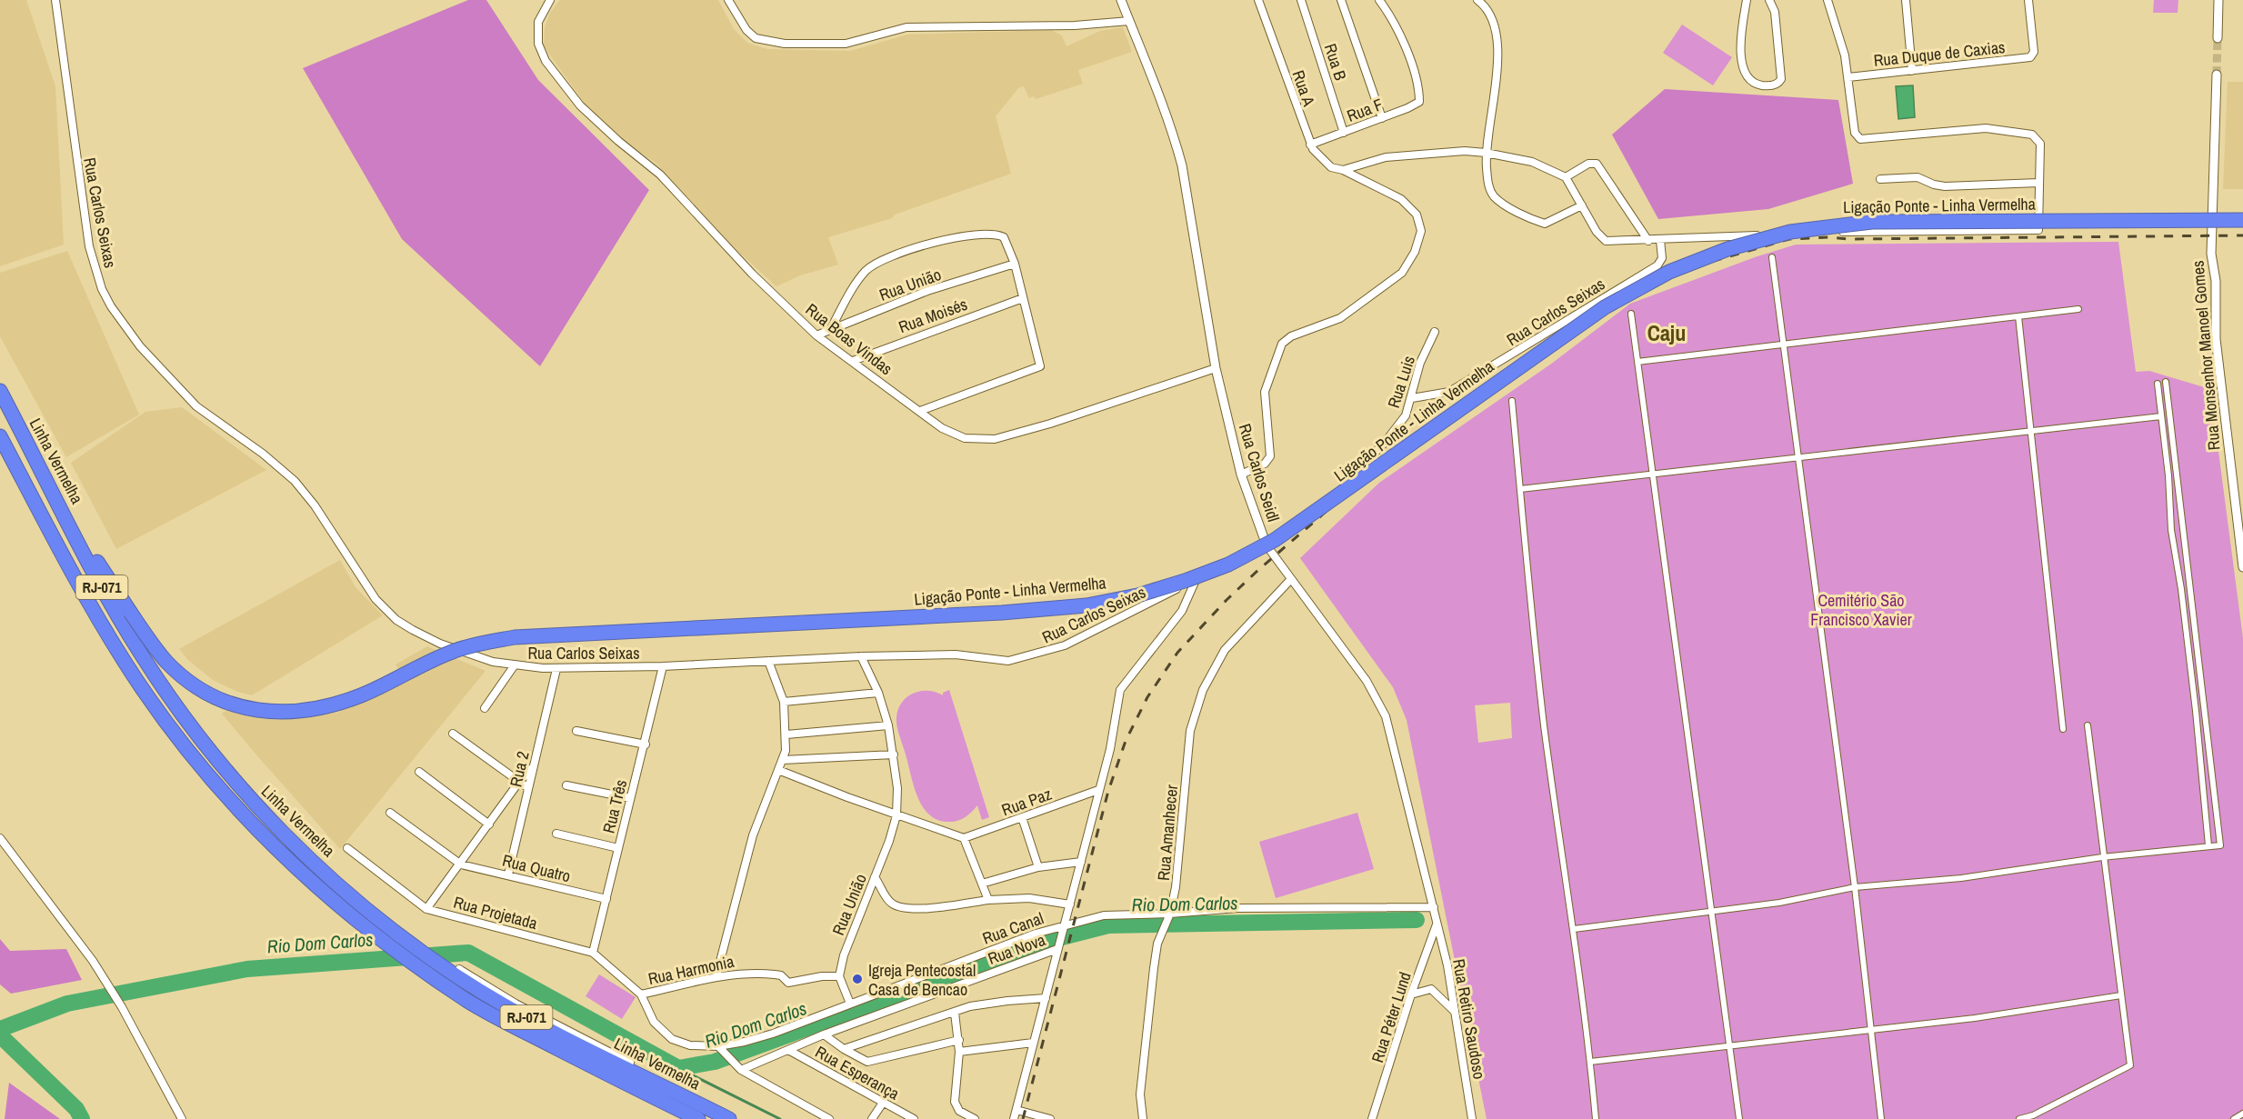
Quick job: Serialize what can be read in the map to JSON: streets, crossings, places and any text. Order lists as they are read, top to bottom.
{
  "streets": {
    "highway": ["Ligação Ponte - Linha Vermelha", "Linha Vermelha", "RJ-071"],
    "street": [
      "Rua Duque de Caxias",
      "Rua B",
      "Rua A",
      "Rua F",
      "Rua Carlos Seixas",
      "Rua União",
      "Rua Moisés",
      "Rua Boas Vindas",
      "Rua Monsenhor Manoel Gomes",
      "Rua Luis",
      "Rua Carlos Seidl",
      "Rua 2",
      "Rua Paz",
      "Rua Três",
      "Rua Amanhecer",
      "Rua Quatro",
      "Rua Projetada",
      "Rua Canal",
      "Rua Nova",
      "Rua Harmonia",
      "Rua Péter Lund",
      "Rua Retiro Saudoso",
      "Rua Esperança"
    ]
  },
  "crossings": [
    ["Rua B", "Rua F"],
    ["Rua A", "Rua F"],
    ["Rua A", "Rua Carlos Seidl"],
    ["Ligação Ponte - Linha Vermelha", "Linha Vermelha"],
    ["Rua Carlos Seixas", "Rua União"],
    ["Rua Carlos Seixas", "Rua Luis"],
    ["Rua Carlos Seixas", "Rua Carlos Seidl"],
    ["Rua Carlos Seixas", "Rua 2"],
    ["Rua Carlos Seixas", "Rua Três"],
    ["Rua União", "Rua Boas Vindas"],
    ["Rua União", "Rua Harmonia"],
    ["Rua Moisés", "Rua Boas Vindas"],
    ["Rua Boas Vindas", "Rua Carlos Seidl"],
    ["Rua Luis", "Rua Carlos Seidl"],
    ["Rua Carlos Seidl", "Rua Amanhecer"],
    ["Rua Carlos Seidl", "Rua Canal"],
    ["Rua Carlos Seidl", "Rua Péter Lund"],
    ["Rua Carlos Seidl", "Rua Retiro Saudoso"],
    ["Rua 2", "Rua Quatro"],
    ["Rua Três", "Rua Quatro"],
    ["Rua Três", "Rua Projetada"],
    ["Rua Amanhecer", "Rua Canal"],
    ["Rua Projetada", "Rua Canal"],
    ["Rua Projetada", "Rua Harmonia"],
    ["Rua Canal", "Rua Harmonia"],
    ["Rua Nova", "Rua Esperança"],
    ["Rua Péter Lund", "Rua Retiro Saudoso"]
  ],
  "districts": ["Caju"],
  "water": ["Rio Dom Carlos"],
  "parks": ["Cemitério São Francisco Xavier"],
  "places": ["Igreja Pentecostal Casa de Bencao"]
}
